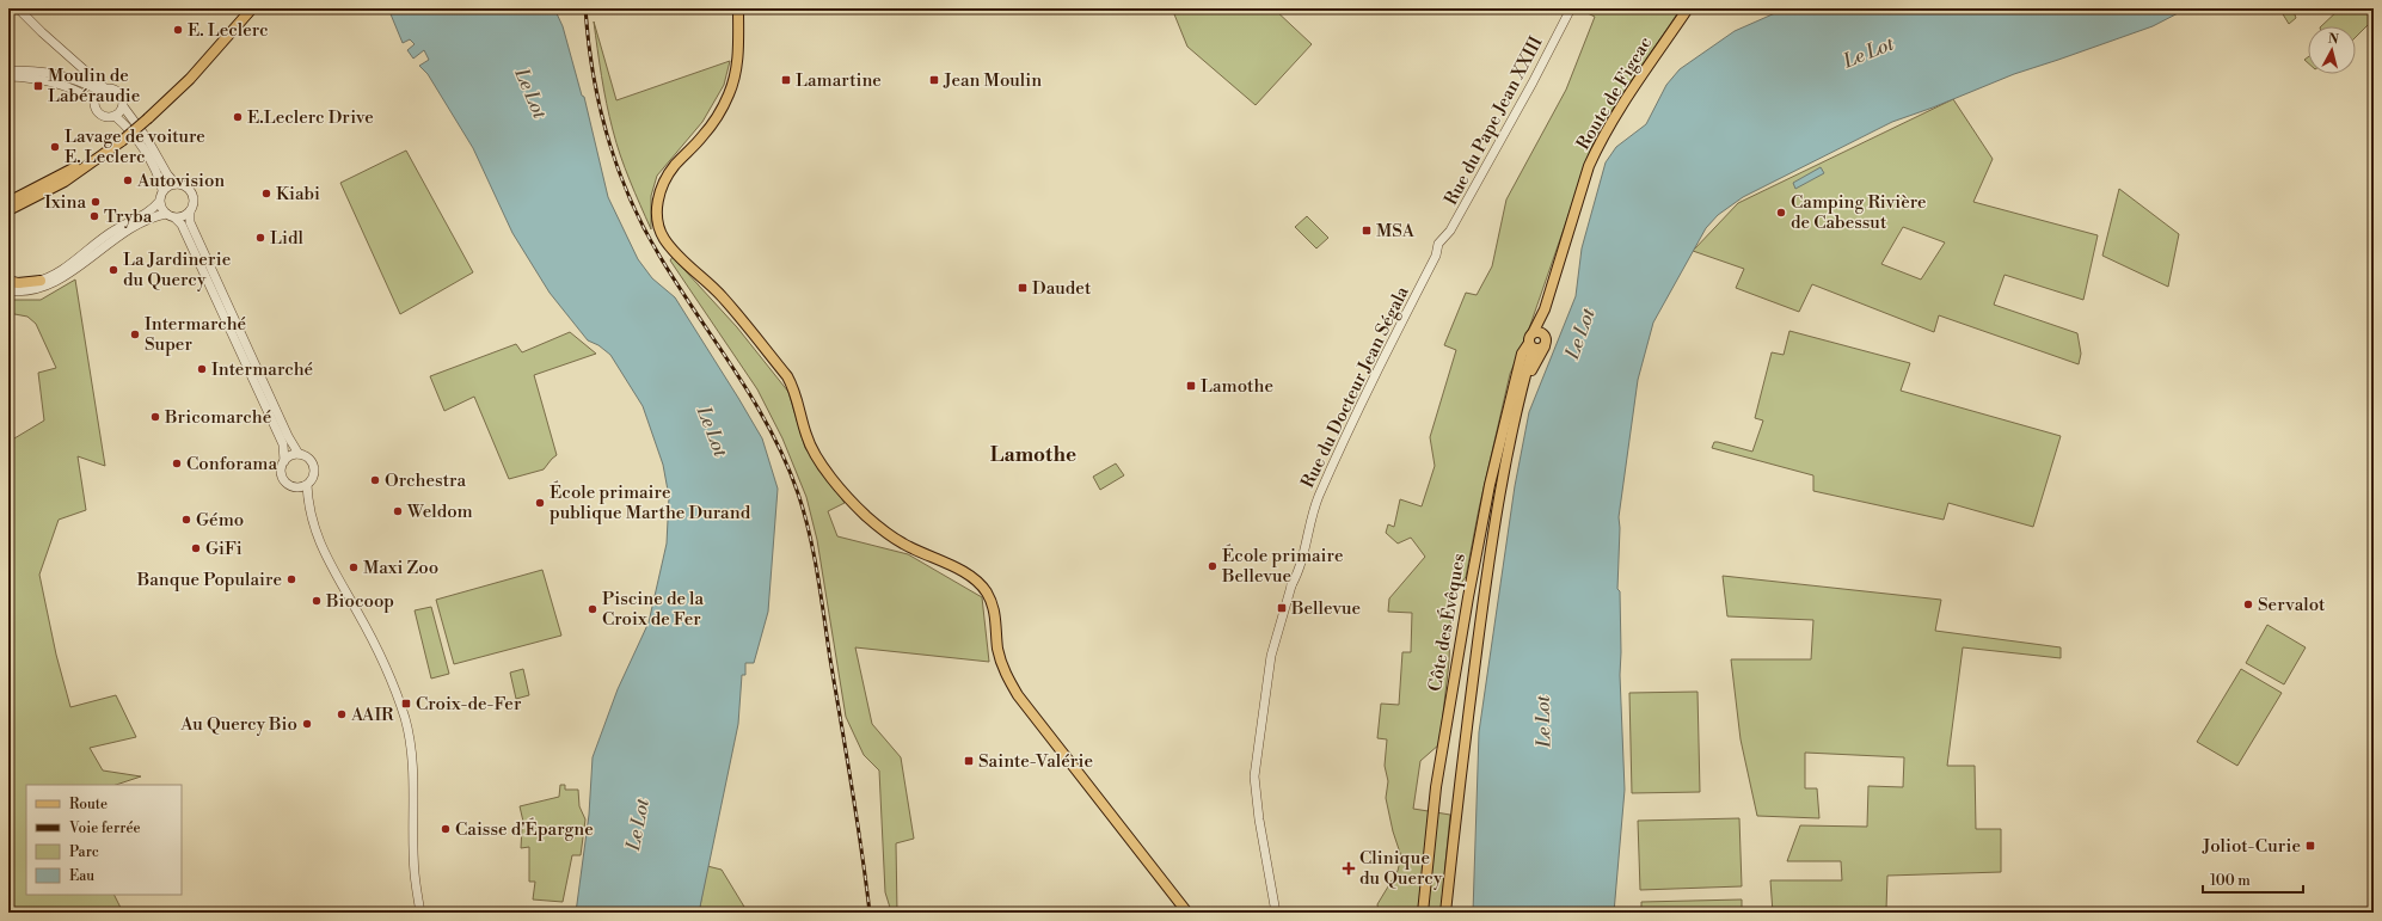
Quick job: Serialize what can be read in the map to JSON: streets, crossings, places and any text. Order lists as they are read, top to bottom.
{
  "streets": {
    "main road": ["Route de Figeac", "Côte des Évêques"],
    "street": ["Rue du Pape Jean XXIII", "Rue du Docteur Jean Ségala"]
  },
  "crossings": [
    ["Route de Figeac", "Côte des Évêques"],
    ["Rue du Pape Jean XXIII", "Rue du Docteur Jean Ségala"]
  ],
  "districts": ["Lamothe"],
  "water": ["Le Lot"],
  "places": {
    "other": [
      "E. Leclerc",
      "E.Leclerc Drive",
      "Lavage de voiture E. Leclerc",
      "Autovision",
      "Kiabi",
      "Ixina",
      "Camping Rivière de Cabessut",
      "Tryba",
      "Lidl",
      "La Jardinerie du Quercy",
      "Intermarché Super",
      "Intermarché",
      "Bricomarché",
      "Conforama",
      "Orchestra",
      "École primaire publique Marthe Durand",
      "Weldom",
      "Gémo",
      "GiFi",
      "École primaire Bellevue",
      "Maxi Zoo",
      "Banque Populaire",
      "Biocoop",
      "Servalot",
      "Piscine de la Croix de Fer",
      "AAIR",
      "Au Quercy Bio",
      "Caisse d'Épargne"
    ],
    "transit": [
      "Lamartine",
      "Jean Moulin",
      "Moulin de Labéraudie",
      "MSA",
      "Daudet",
      "Lamothe",
      "Bellevue",
      "Croix-de-Fer",
      "Sainte-Valérie",
      "Joliot-Curie"
    ],
    "health": ["Clinique du Quercy"]
  },
  "legend": [
    "Route",
    "Voie ferrée",
    "Parc",
    "Eau"
  ],
  "scale_bar": "100 m",
  "north": "top"
}
